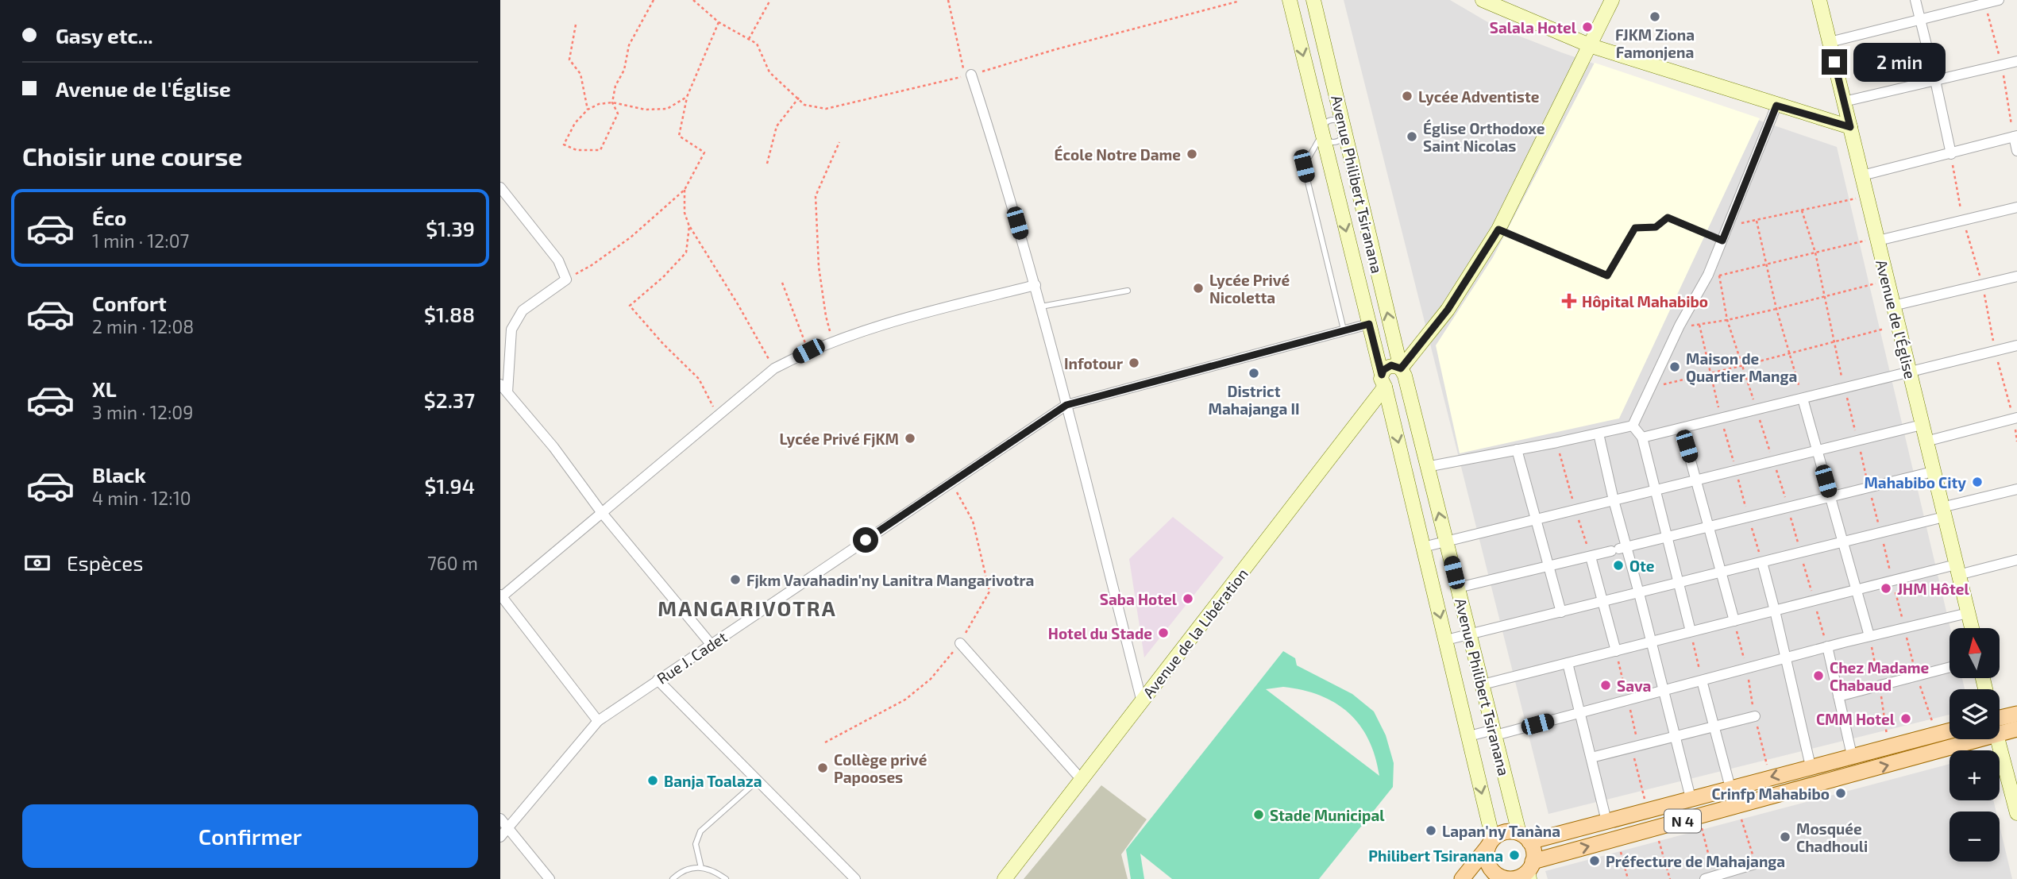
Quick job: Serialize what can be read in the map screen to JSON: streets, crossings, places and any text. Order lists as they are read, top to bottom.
{
  "streets": {
    "main road": [
      "Avenue Philibert Tsiranana",
      "Avenue de l'Église",
      "Avenue de la Libération",
      "N 4"
    ],
    "street": ["Rue J. Cadet"]
  },
  "crossings": [
    ["Avenue Philibert Tsiranana", "Avenue de la Libération"],
    ["Avenue Philibert Tsiranana", "Rue J. Cadet"],
    ["Avenue Philibert Tsiranana", "N 4"]
  ],
  "districts": ["MANGARIVOTRA"],
  "places": {
    "other": [
      "FJKM Ziona Famonjena",
      "Salala Hotel",
      "Lycée Adventiste",
      "Église Orthodoxe Saint Nicolas",
      "École Notre Dame",
      "Lycée Privé Nicoletta",
      "Infotour",
      "Maison de Quartier Manga",
      "District Mahajanga II",
      "Lycée Privé FjKM",
      "Mahabibo City",
      "Ote",
      "Fjkm Vavahadin'ny Lanitra Mangarivotra",
      "JHM Hôtel",
      "Saba Hotel",
      "Hotel du Stade",
      "Chez Madame Chabaud",
      "Sava",
      "CMM Hotel",
      "Collège privé Papooses",
      "Banja Toalaza",
      "Crinfp Mahabibo",
      "Stade Municipal",
      "Lapan'ny Tanàna",
      "Mosquée Chadhouli",
      "Philibert Tsiranana",
      "Préfecture de Mahajanga"
    ],
    "health": ["Hôpital Mahabibo"]
  },
  "north": "top",
  "page": {
    "banner": ["Gasy etc...", "Avenue de l'Église"],
    "bubble": "2 min",
    "heading": "Choisir une course",
    "list": [
      {
        "name": "Éco",
        "note": "1 min · 12:07",
        "value": "$1.39"
      },
      {
        "name": "Confort",
        "note": "2 min · 12:08",
        "value": "$1.88"
      },
      {
        "name": "XL",
        "note": "3 min · 12:09",
        "value": "$2.37"
      },
      {
        "name": "Black",
        "note": "4 min · 12:10",
        "value": "$1.94"
      }
    ],
    "pay": ["Espèces", "760 m"],
    "map_buttons": ["+", "−"],
    "buttons": "Confirmer"
  }
}
